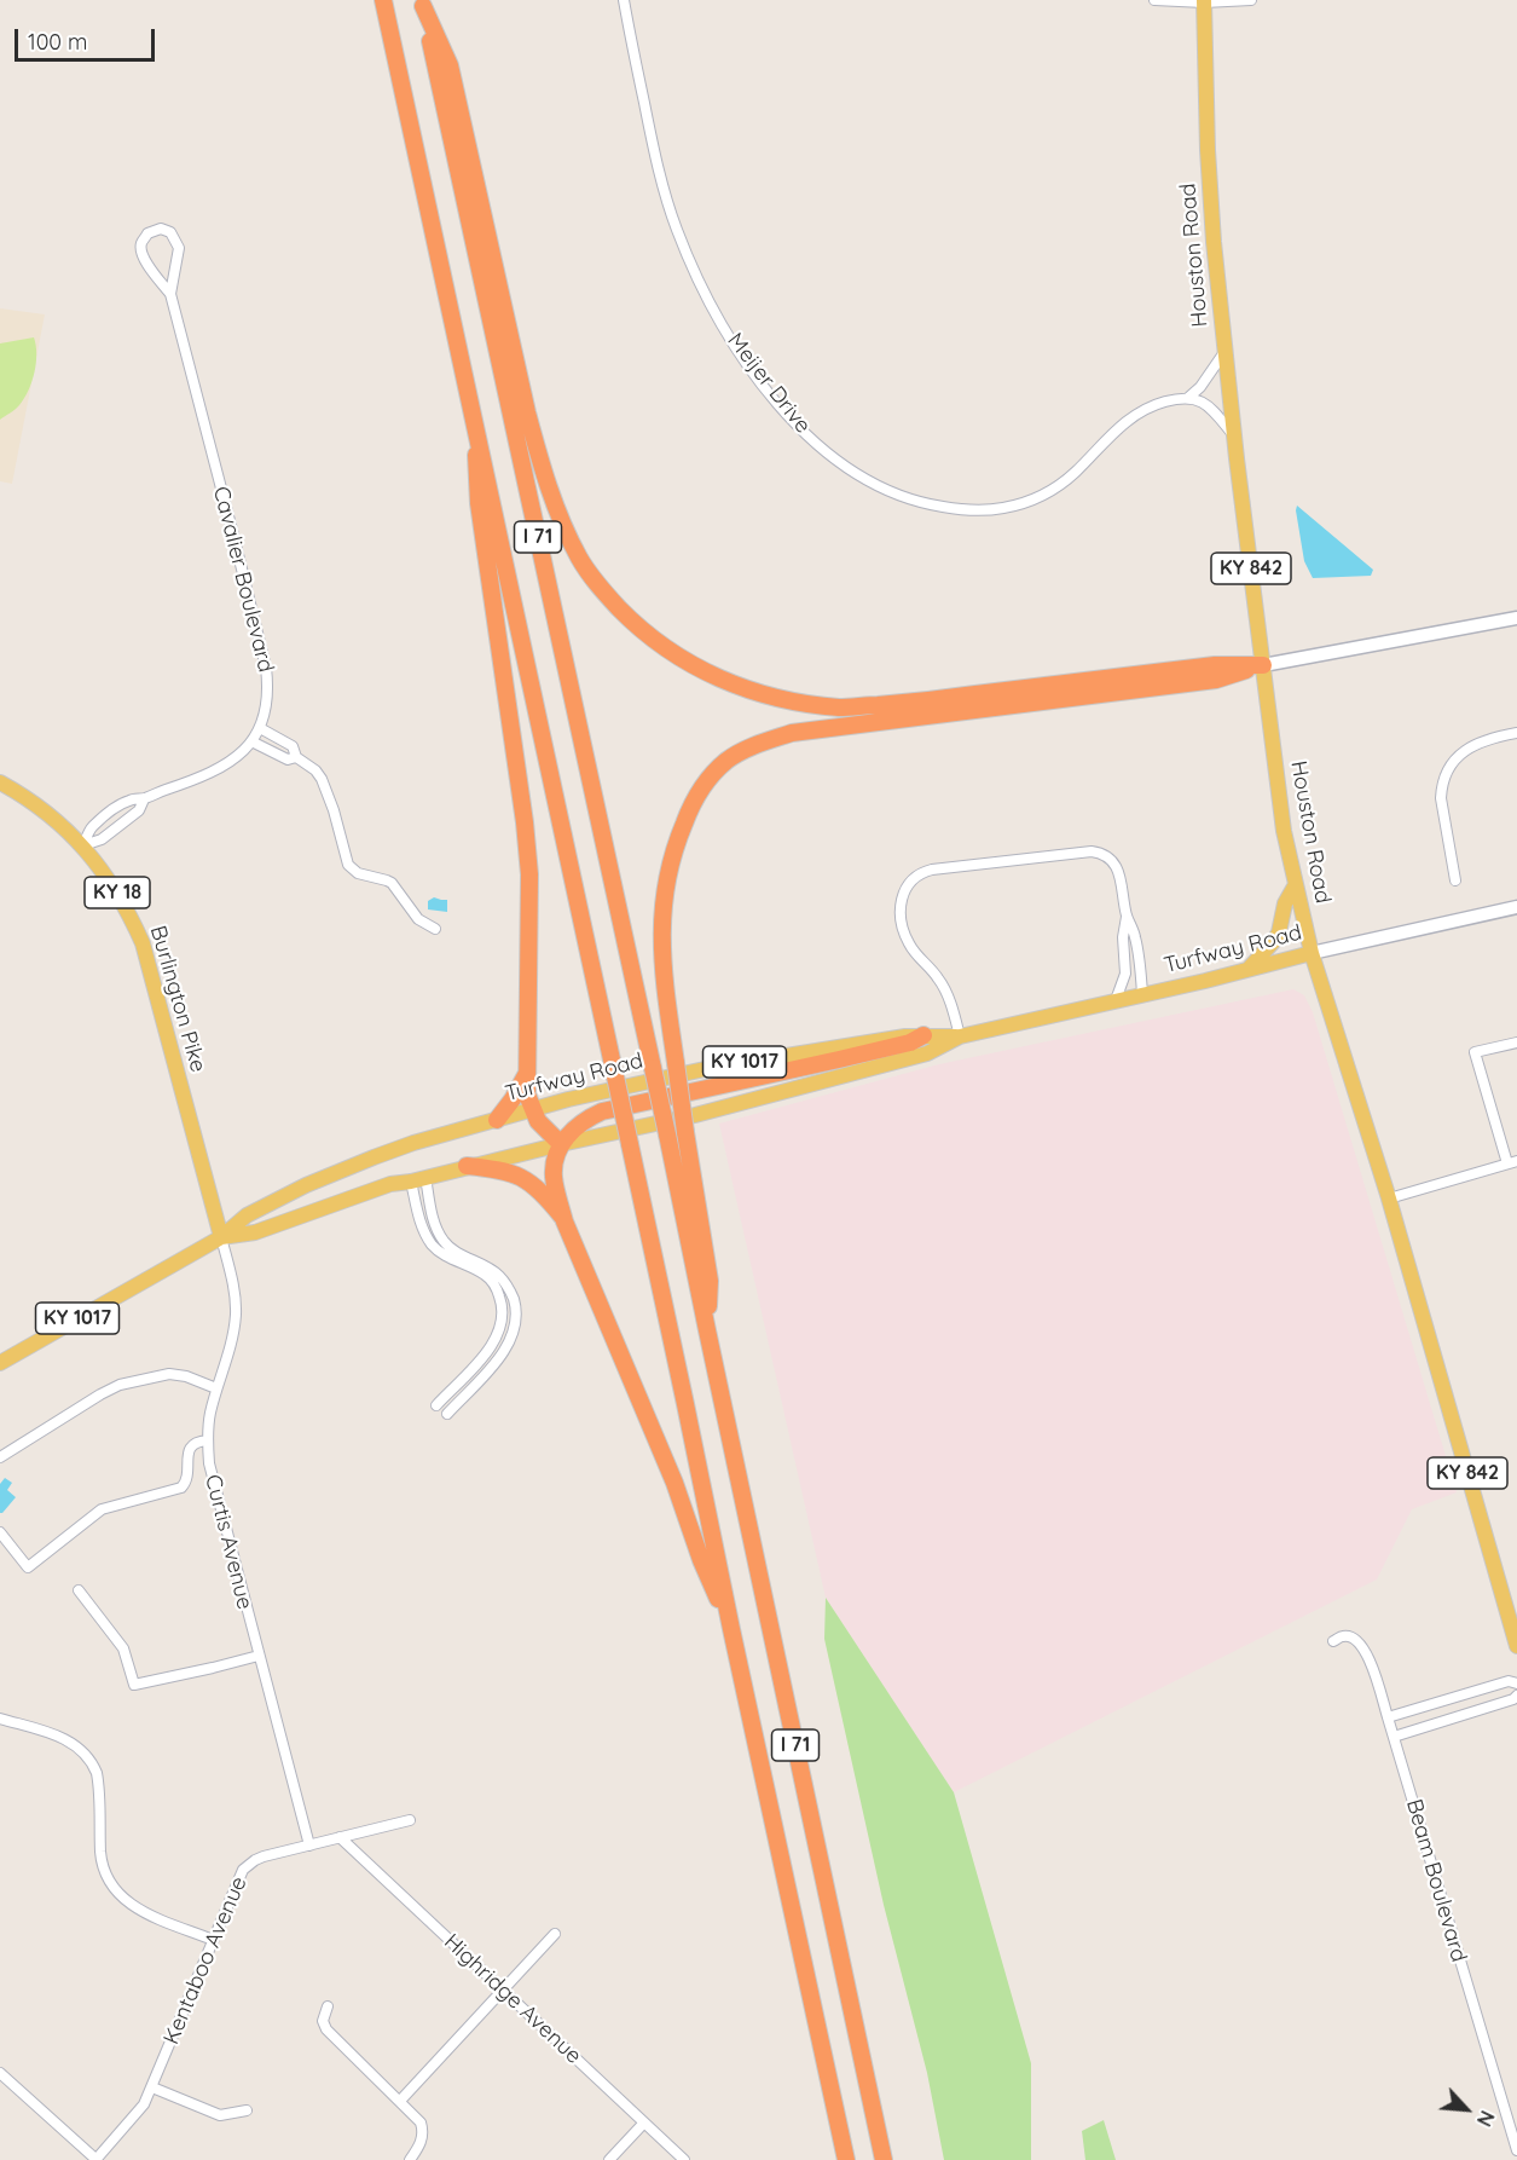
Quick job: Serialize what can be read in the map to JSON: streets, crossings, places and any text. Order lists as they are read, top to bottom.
{
  "streets": {
    "highway": ["I 71"],
    "main road": [
      "Houston Road",
      "KY 842",
      "KY 18",
      "Turfway Road",
      "Burlington Pike",
      "KY 1017"
    ],
    "street": [
      "Meijer Drive",
      "Cavalier Boulevard",
      "Curtis Avenue",
      "Beam Boulevard",
      "Kentaboo Avenue",
      "Highridge Avenue"
    ]
  },
  "crossings": [
    ["Houston Road", "Turfway Road"],
    ["Cavalier Boulevard", "Burlington Pike"],
    ["Turfway Road", "Burlington Pike"],
    ["Turfway Road", "Curtis Avenue"],
    ["Burlington Pike", "Curtis Avenue"],
    ["Curtis Avenue", "Kentaboo Avenue"],
    ["Kentaboo Avenue", "Highridge Avenue"]
  ],
  "scale_bar": "100 m",
  "north": "bottom right"
}
